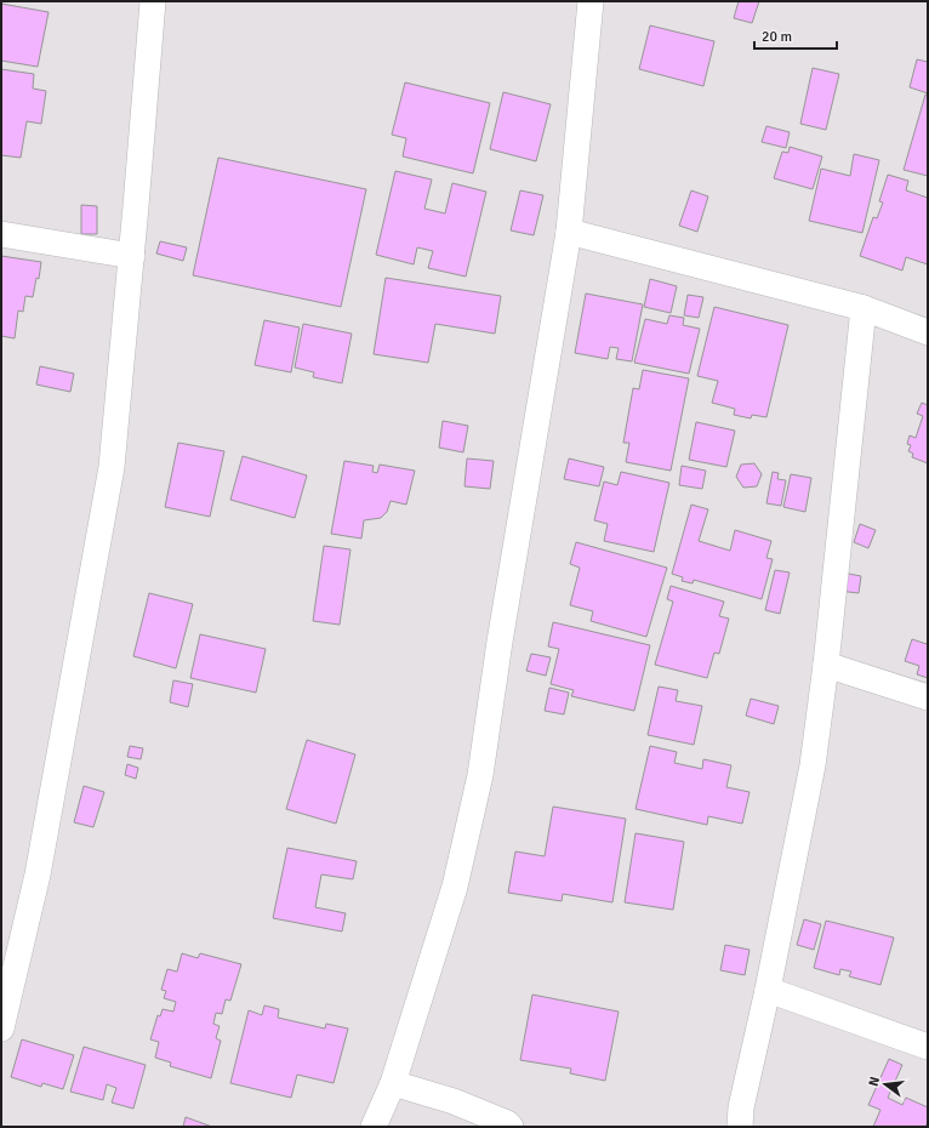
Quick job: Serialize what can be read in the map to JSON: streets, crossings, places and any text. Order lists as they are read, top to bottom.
{
  "scale_bar": "20 m",
  "north": "left"
}
